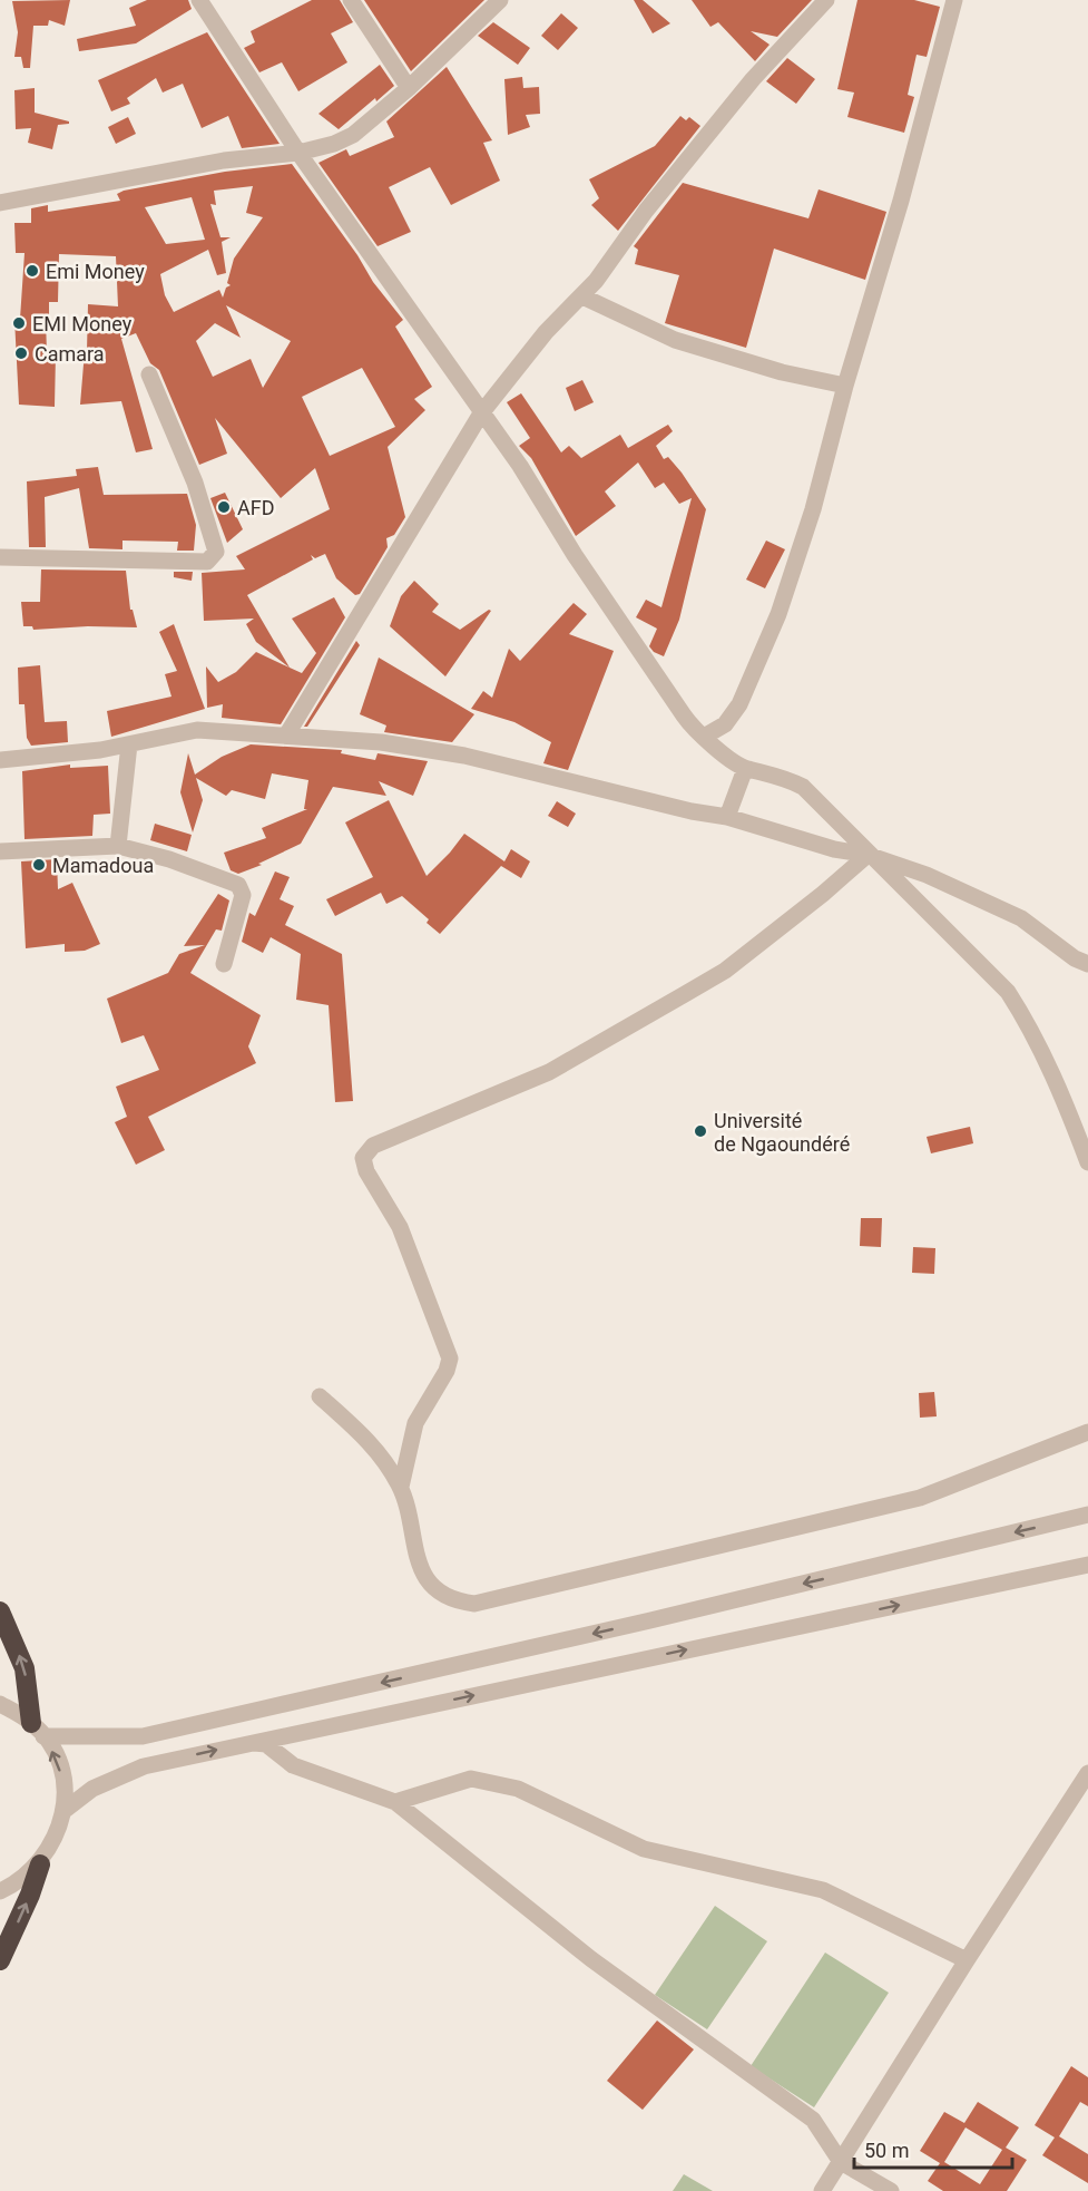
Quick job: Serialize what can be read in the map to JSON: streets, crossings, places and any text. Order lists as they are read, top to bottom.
{
  "places": [
    "Emi Money",
    "EMI Money",
    "Camara",
    "AFD",
    "Mamadoua",
    "Université de Ngaoundéré"
  ],
  "scale_bar": "50 m"
}
